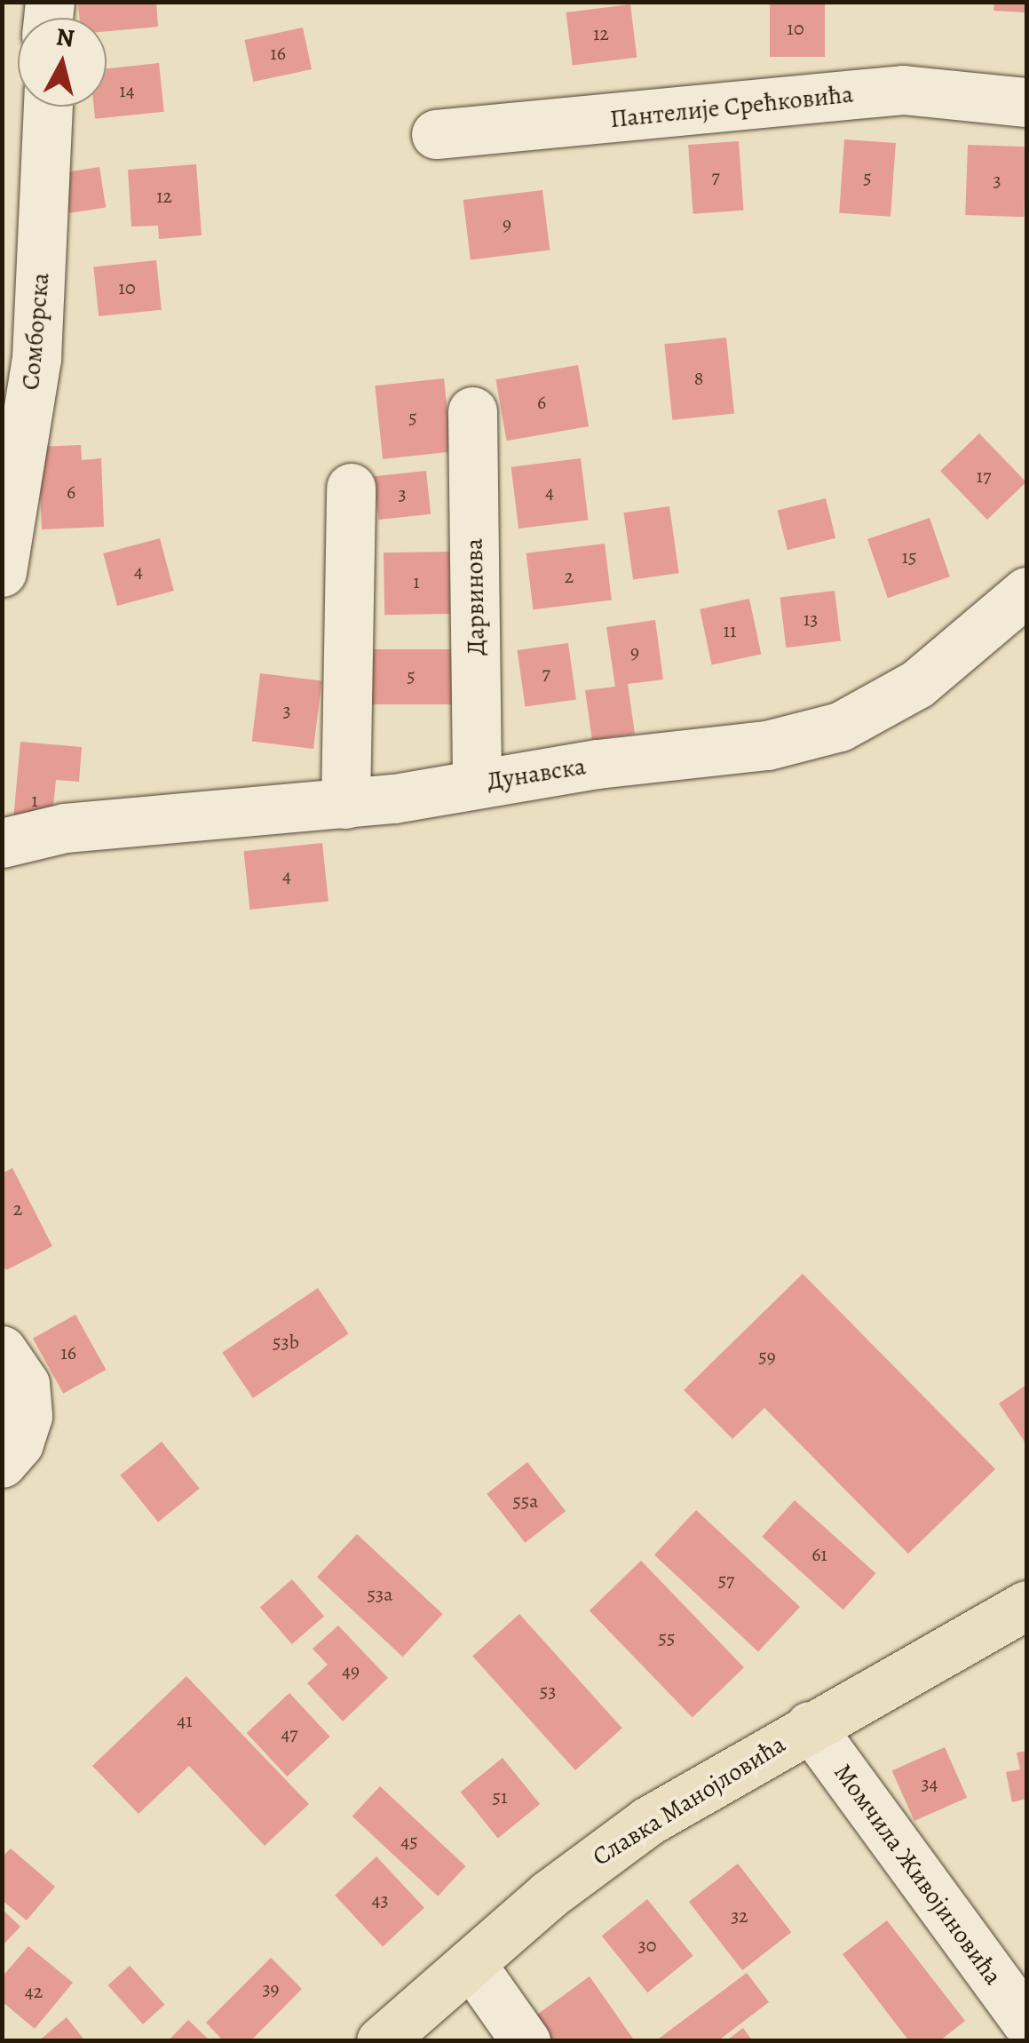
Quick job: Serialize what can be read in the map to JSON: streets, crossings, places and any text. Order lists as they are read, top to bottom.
{
  "streets": {
    "main road": ["Славка Манојловића"],
    "street": [
      "Пантелије Срећковића",
      "Сомборска",
      "Дарвинова",
      "Дунавска",
      "Момчила Живојиновића"
    ]
  },
  "crossings": [
    ["Дарвинова", "Дунавска"],
    ["Славка Манојловића", "Момчила Живојиновића"]
  ],
  "house_numbers": [
    "10",
    "12",
    "16",
    "14",
    "7",
    "5",
    "3",
    "12",
    "9",
    "10",
    "8",
    "6",
    "5",
    "17",
    "6",
    "4",
    "3",
    "15",
    "4",
    "2",
    "1",
    "13",
    "11",
    "9",
    "7",
    "5",
    "3",
    "1",
    "4",
    "2",
    "53b",
    "16",
    "59",
    "55a",
    "61",
    "57",
    "53a",
    "55",
    "49",
    "53",
    "41",
    "47",
    "34",
    "51",
    "45",
    "43",
    "32",
    "30",
    "39",
    "42"
  ],
  "north": "top"
}
